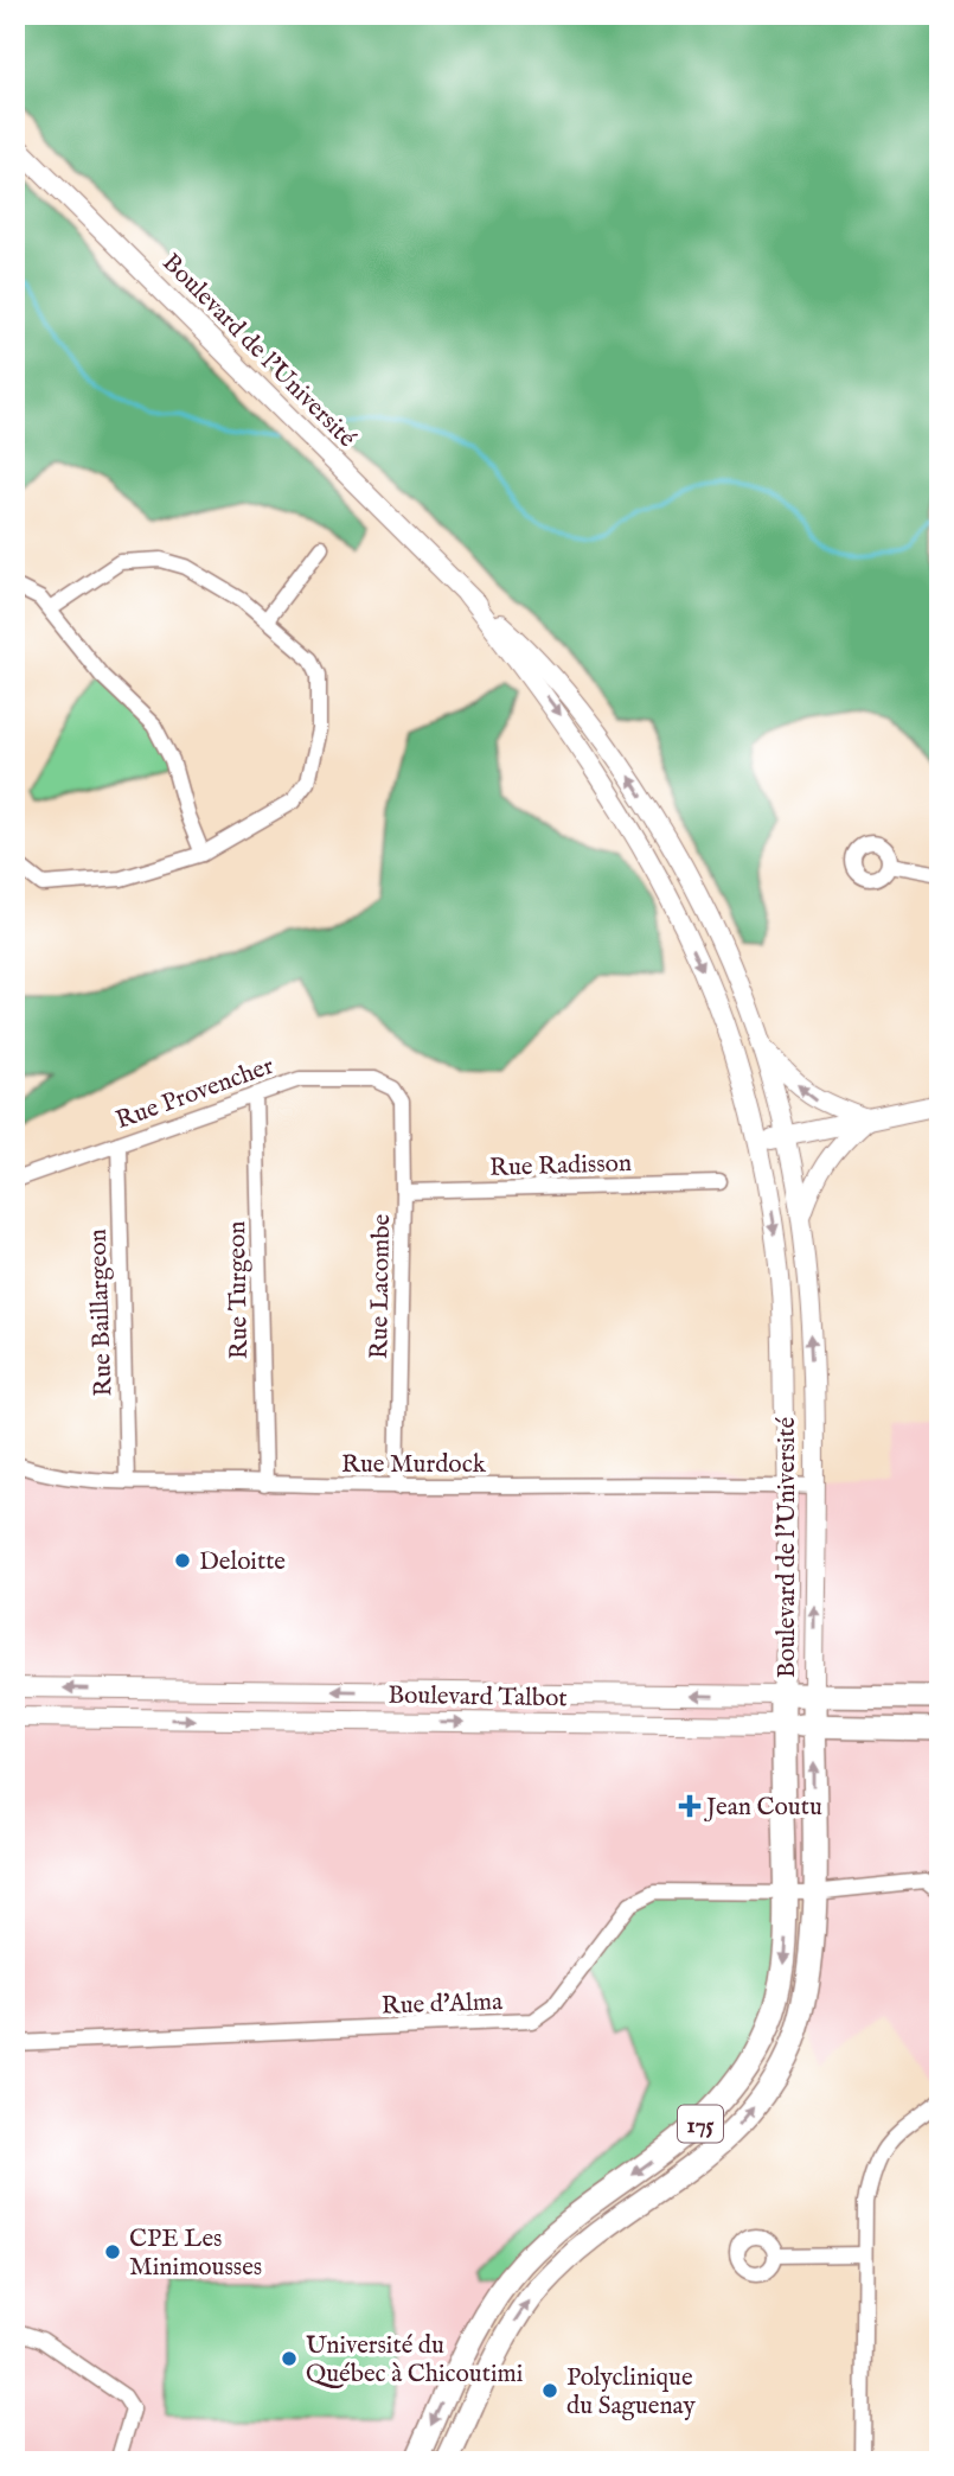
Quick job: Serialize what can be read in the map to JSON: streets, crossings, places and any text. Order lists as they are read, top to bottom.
{
  "streets": {
    "main road": ["Boulevard de l'Université", "Boulevard Talbot", "175"],
    "street": [
      "Rue Provencher",
      "Rue Radisson",
      "Rue Lacombe",
      "Rue Turgeon",
      "Rue Baillargeon",
      "Rue Murdock",
      "Rue d'Alma"
    ]
  },
  "crossings": [
    ["Boulevard de l'Université", "Rue Murdock"],
    ["Boulevard de l'Université", "Boulevard Talbot"],
    ["Boulevard de l'Université", "Rue d'Alma"],
    ["Rue Provencher", "Rue Lacombe"],
    ["Rue Provencher", "Rue Turgeon"],
    ["Rue Provencher", "Rue Baillargeon"],
    ["Rue Radisson", "Rue Lacombe"],
    ["Rue Lacombe", "Rue Murdock"],
    ["Rue Turgeon", "Rue Murdock"],
    ["Rue Baillargeon", "Rue Murdock"]
  ],
  "places": {
    "other": [
      "Deloitte",
      "CPE Les Minimousses",
      "Université du Québec à Chicoutimi",
      "Polyclinique du Saguenay"
    ],
    "health": ["Jean Coutu"]
  }
}
